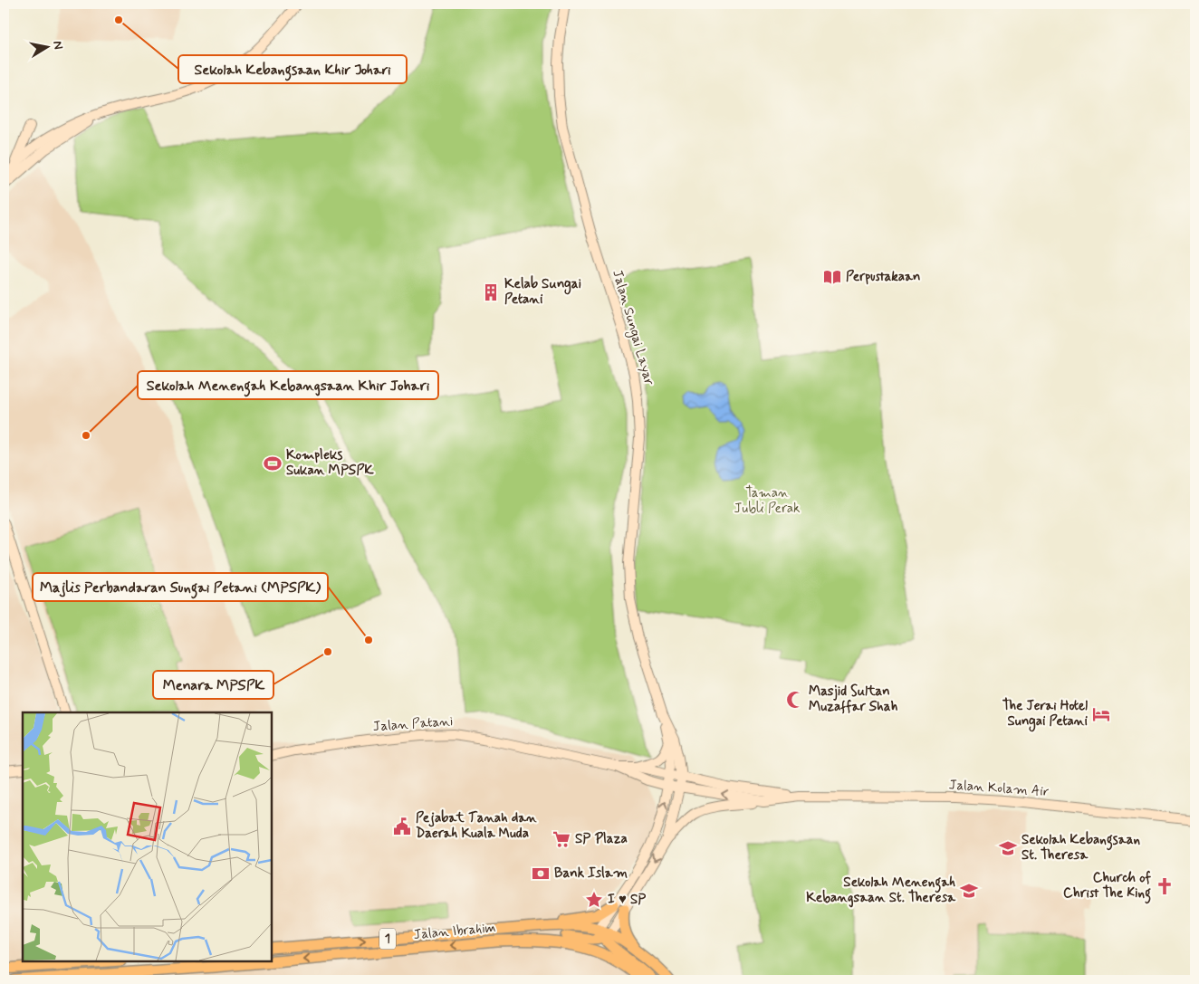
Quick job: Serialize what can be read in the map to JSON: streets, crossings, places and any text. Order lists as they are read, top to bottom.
{
  "streets": {
    "main road": [
      "Jalan Sungai Layar",
      "Jalan Patani",
      "Jalan Kolam Air",
      "Jalan Ibrahim",
      "1"
    ]
  },
  "crossings": [
    ["Jalan Sungai Layar", "Jalan Patani"],
    ["Jalan Sungai Layar", "Jalan Kolam Air"],
    ["Jalan Sungai Layar", "Jalan Ibrahim"],
    ["Jalan Patani", "Jalan Kolam Air"]
  ],
  "parks": ["Taman Jubli Perak"],
  "places": {
    "other": [
      "Sekolah Kebangsaan Khir Johari",
      "Sekolah Menengah Kebangsaan Khir Johari",
      "Majlis Perbandaran Sungai Petani (MPSPK)",
      "Menara MPSPK"
    ],
    "library": ["Perpustakaan"],
    "building": ["Kelab Sungai Petani"],
    "sports": ["Kompleks Sukan MPSPK"],
    "mosque": ["Masjid Sultan Muzaffar Shah"],
    "hotel": ["The Jerai Hotel Sungai Petani"],
    "public building": ["Pejabat Tanah dan Daerah Kuala Muda"],
    "supermarket": ["SP Plaza"],
    "school or university": ["Sekolah Kebangsaan St. Theresa", "Sekolah Menengah Kebangsaan St. Theresa"],
    "bank": ["Bank Islam"],
    "church": ["Church of Christ The King"],
    "place": ["I ♥ SP"]
  },
  "north": "right"
}
